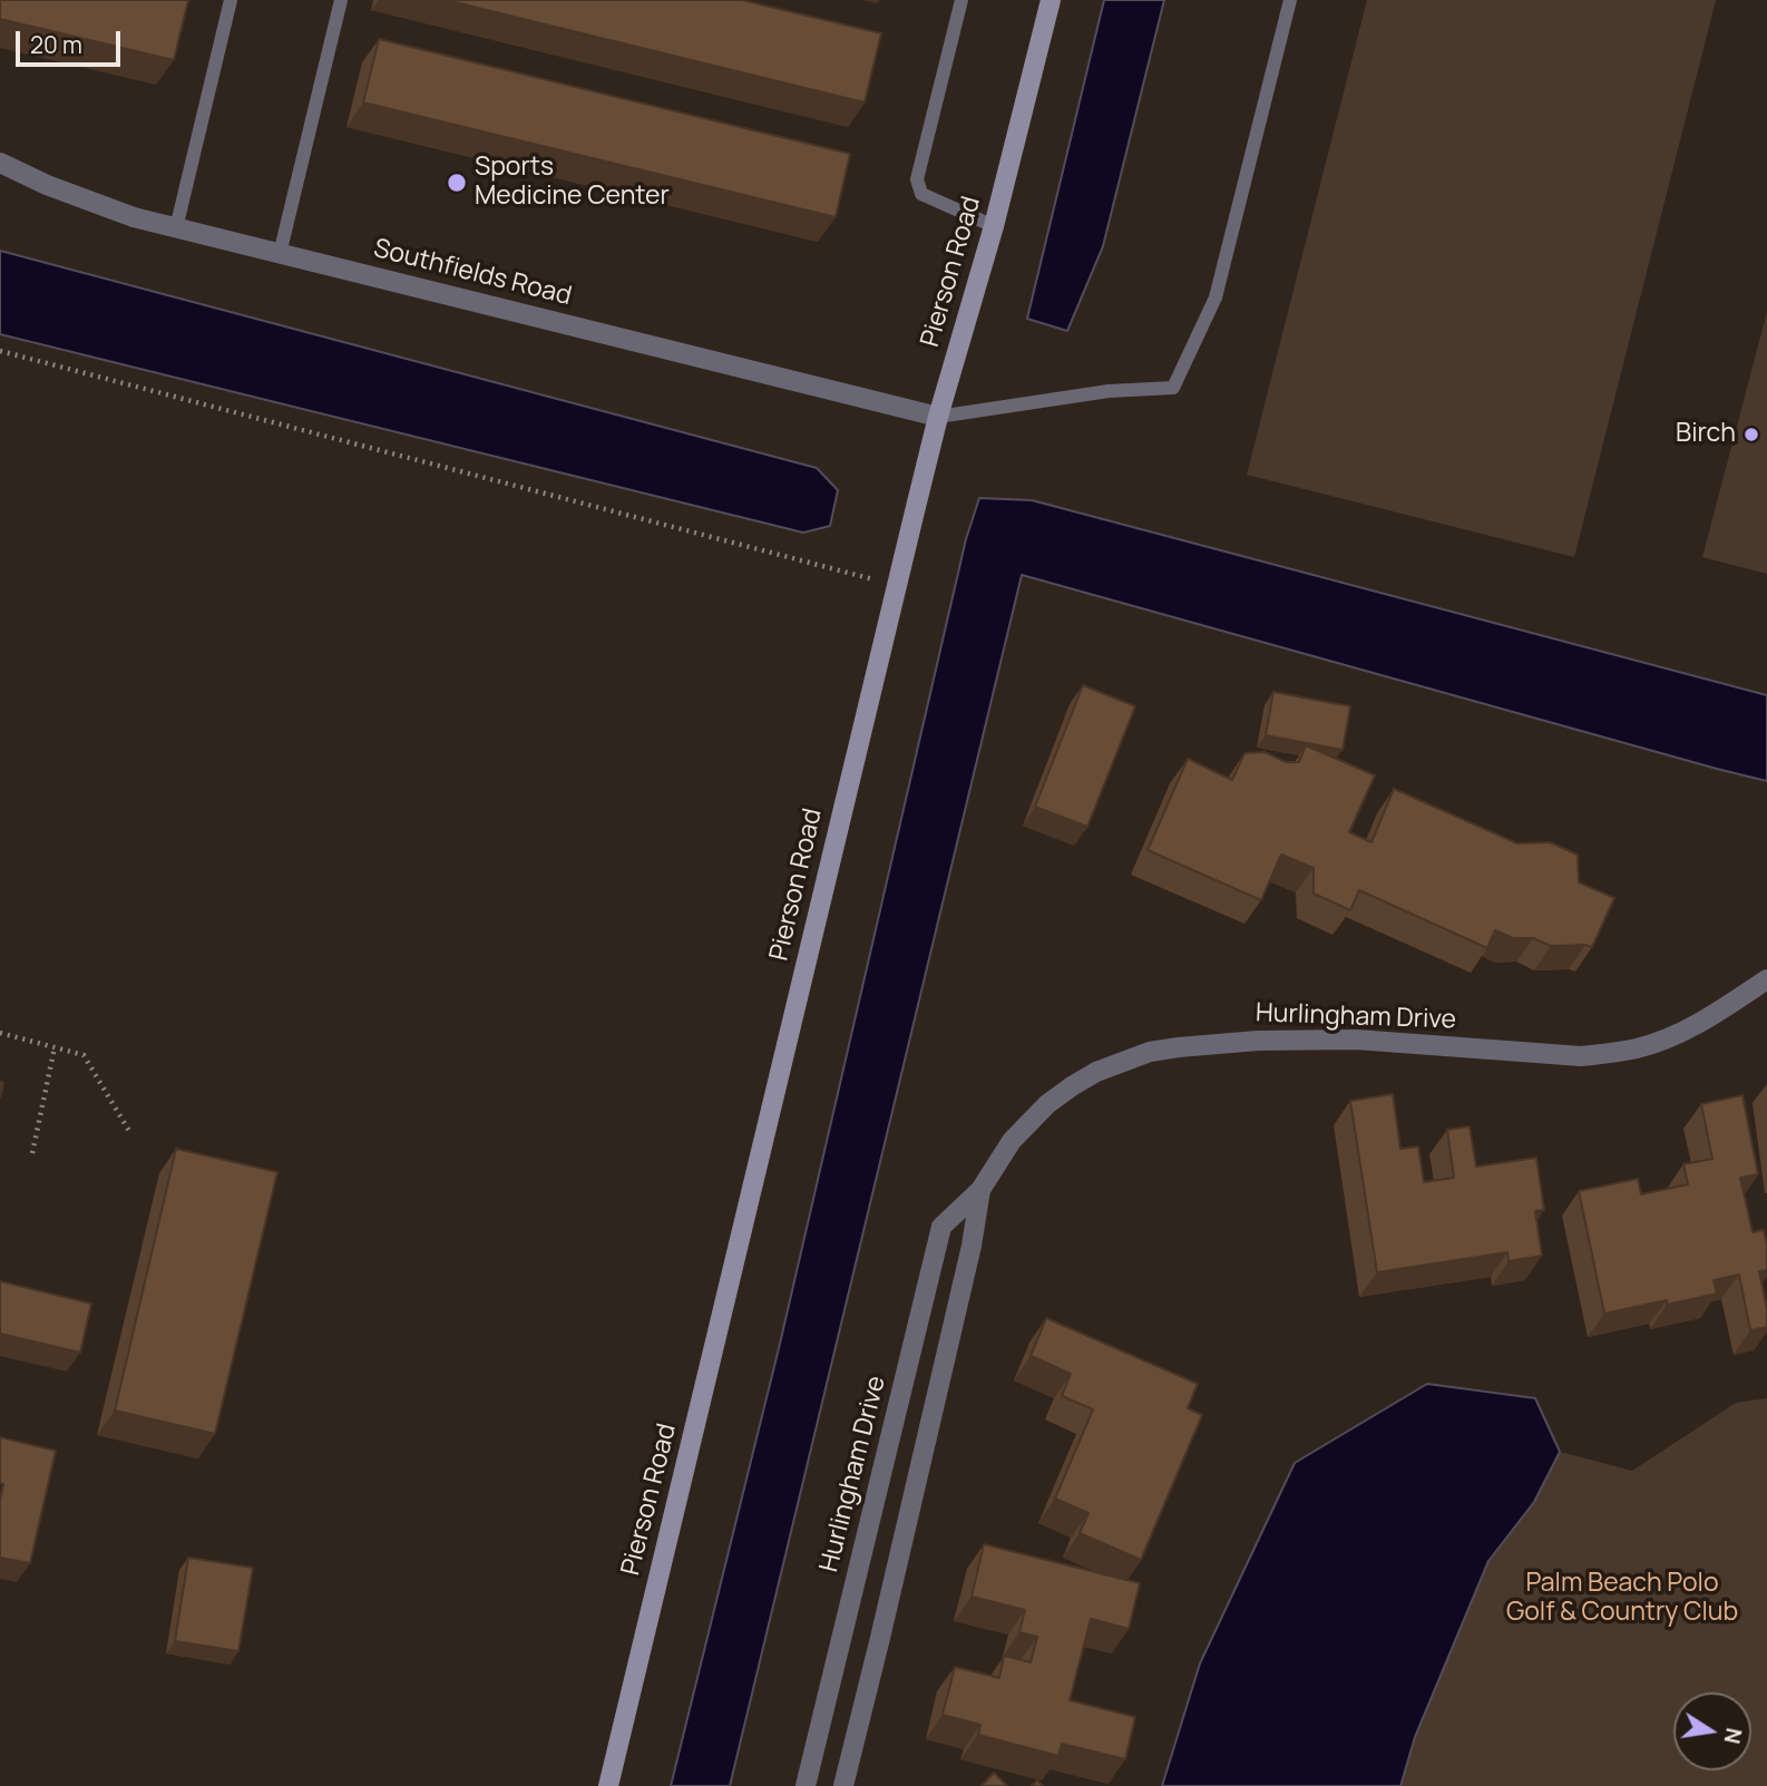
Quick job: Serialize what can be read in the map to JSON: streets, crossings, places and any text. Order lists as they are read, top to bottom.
{
  "streets": {
    "street": ["Pierson Road", "Southfields Road", "Hurlingham Drive"]
  },
  "crossings": [
    ["Pierson Road", "Southfields Road"]
  ],
  "parks": ["Palm Beach Polo Golf & Country Club"],
  "places": ["Sports Medicine Center", "Birch"],
  "scale_bar": "20 m",
  "north": "right"
}
